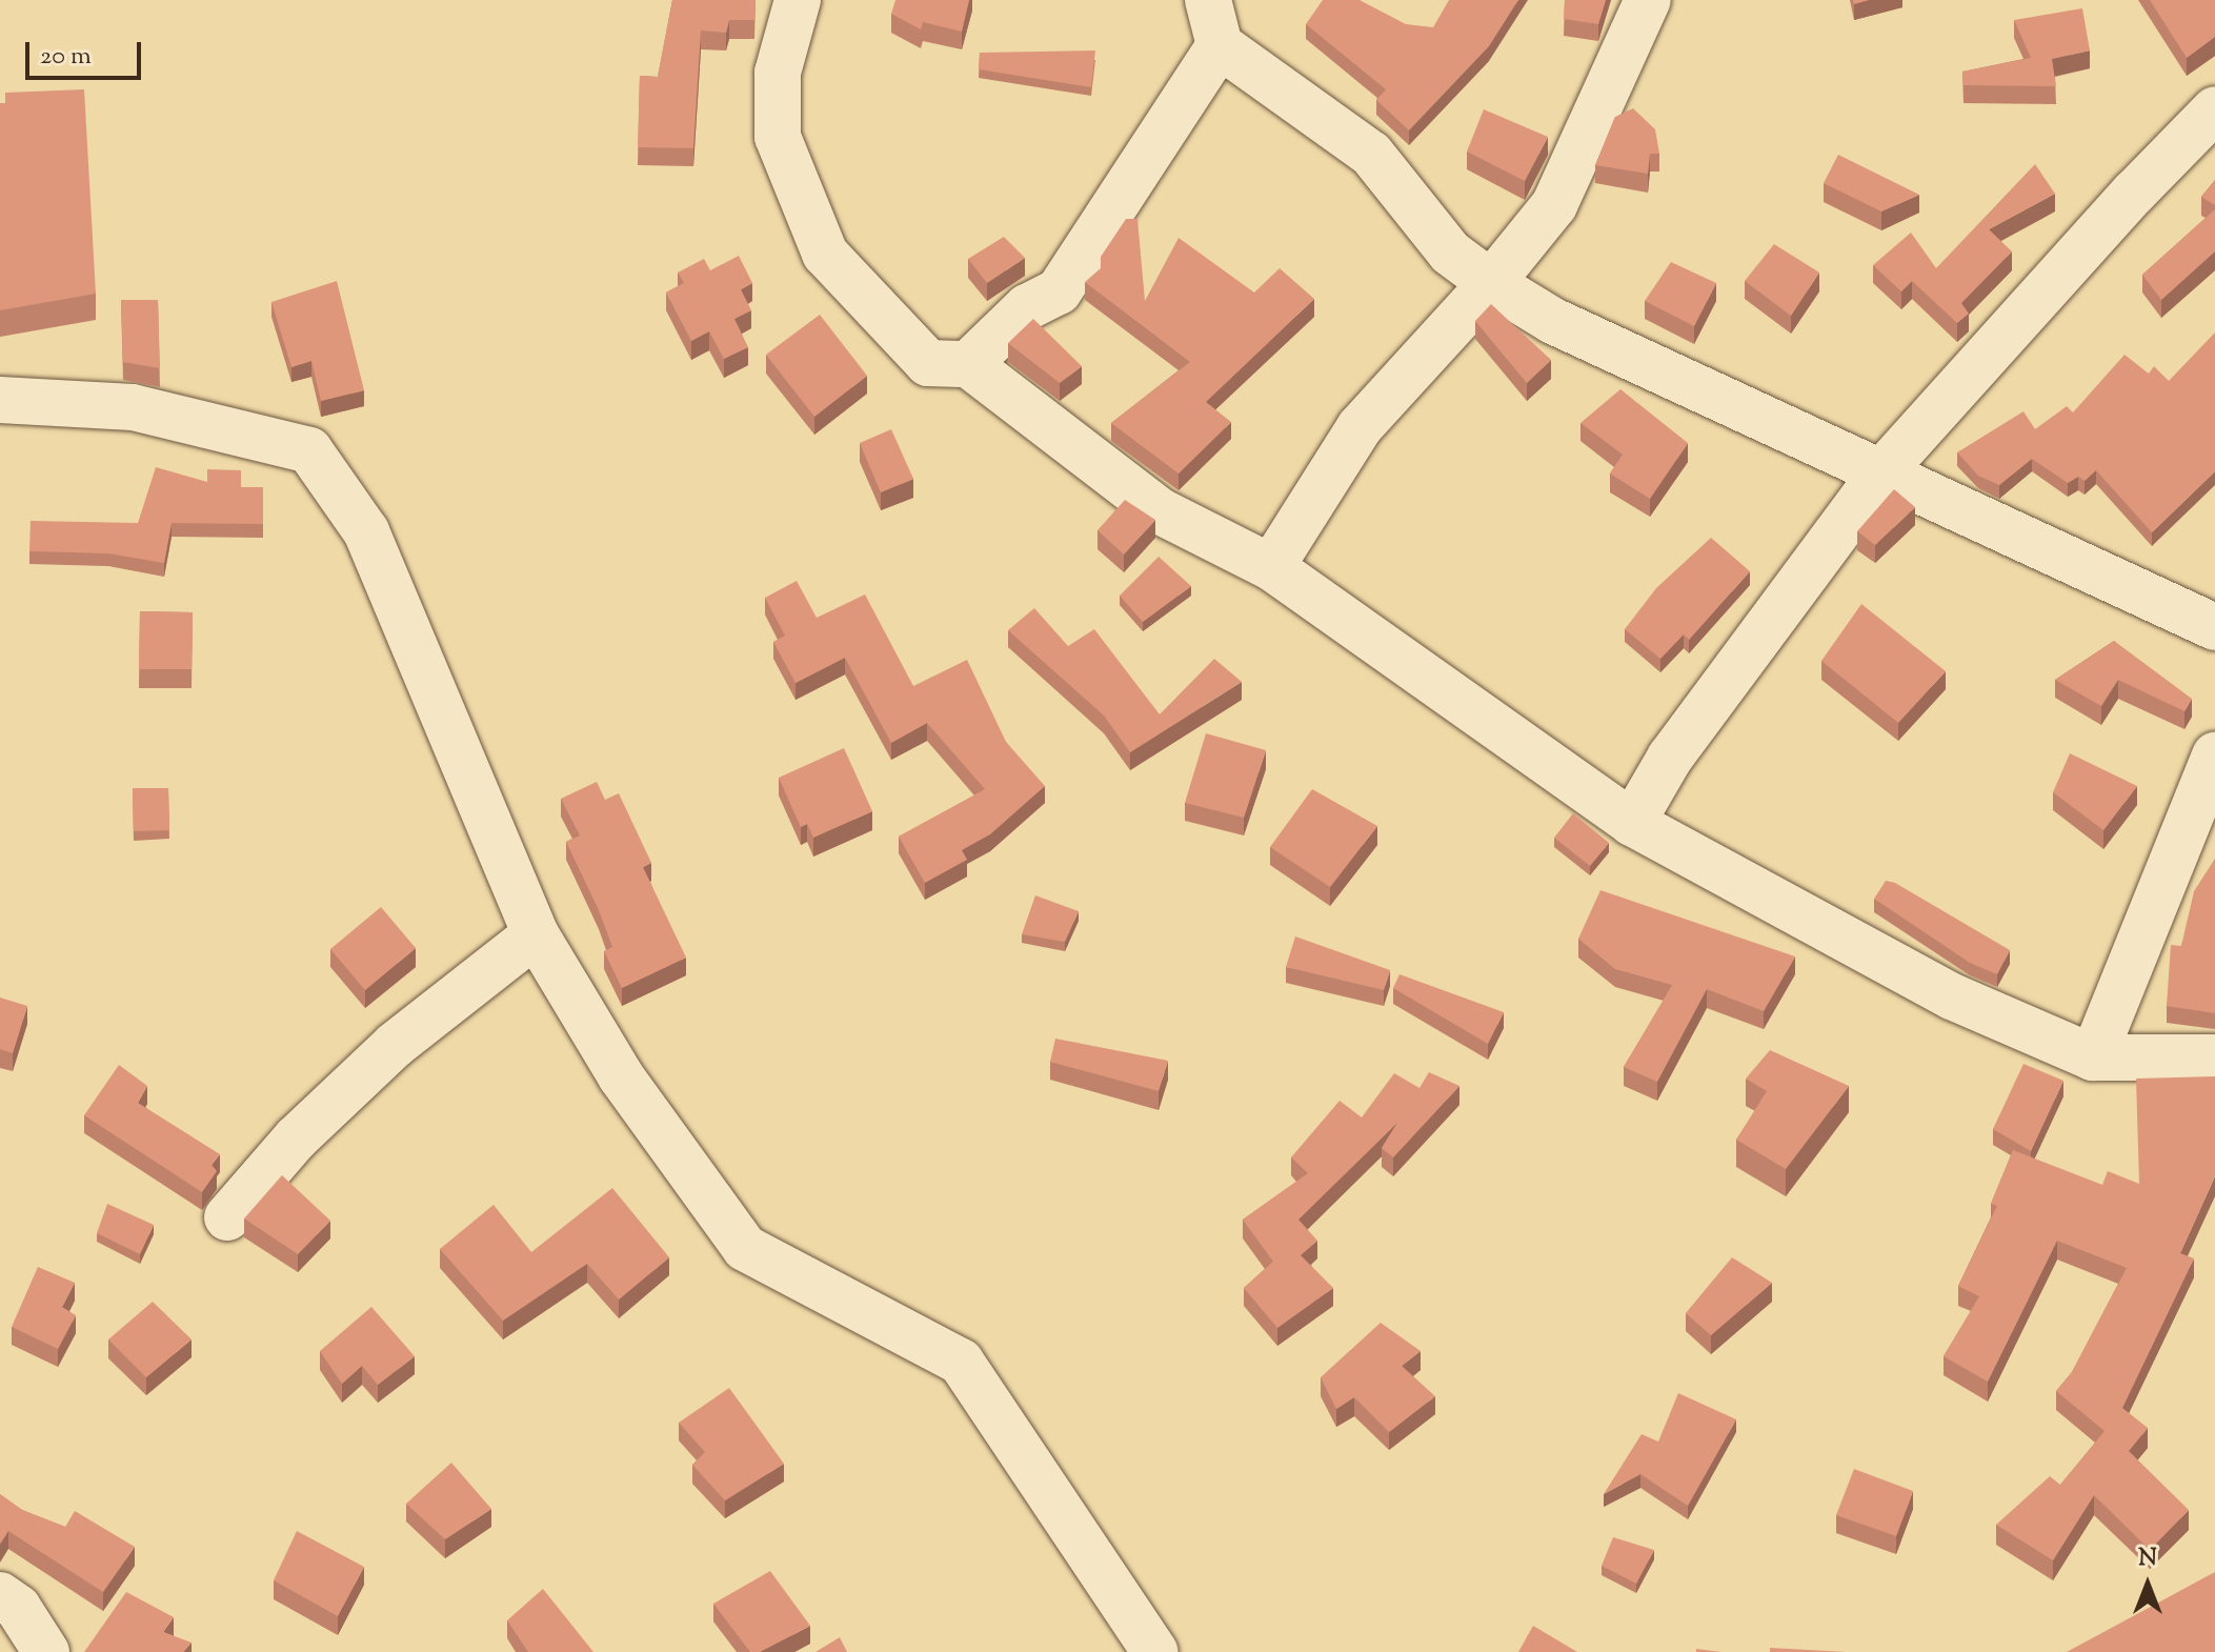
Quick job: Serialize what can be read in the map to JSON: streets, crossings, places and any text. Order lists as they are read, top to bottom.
{
  "scale_bar": "20 m",
  "north": "top"
}
